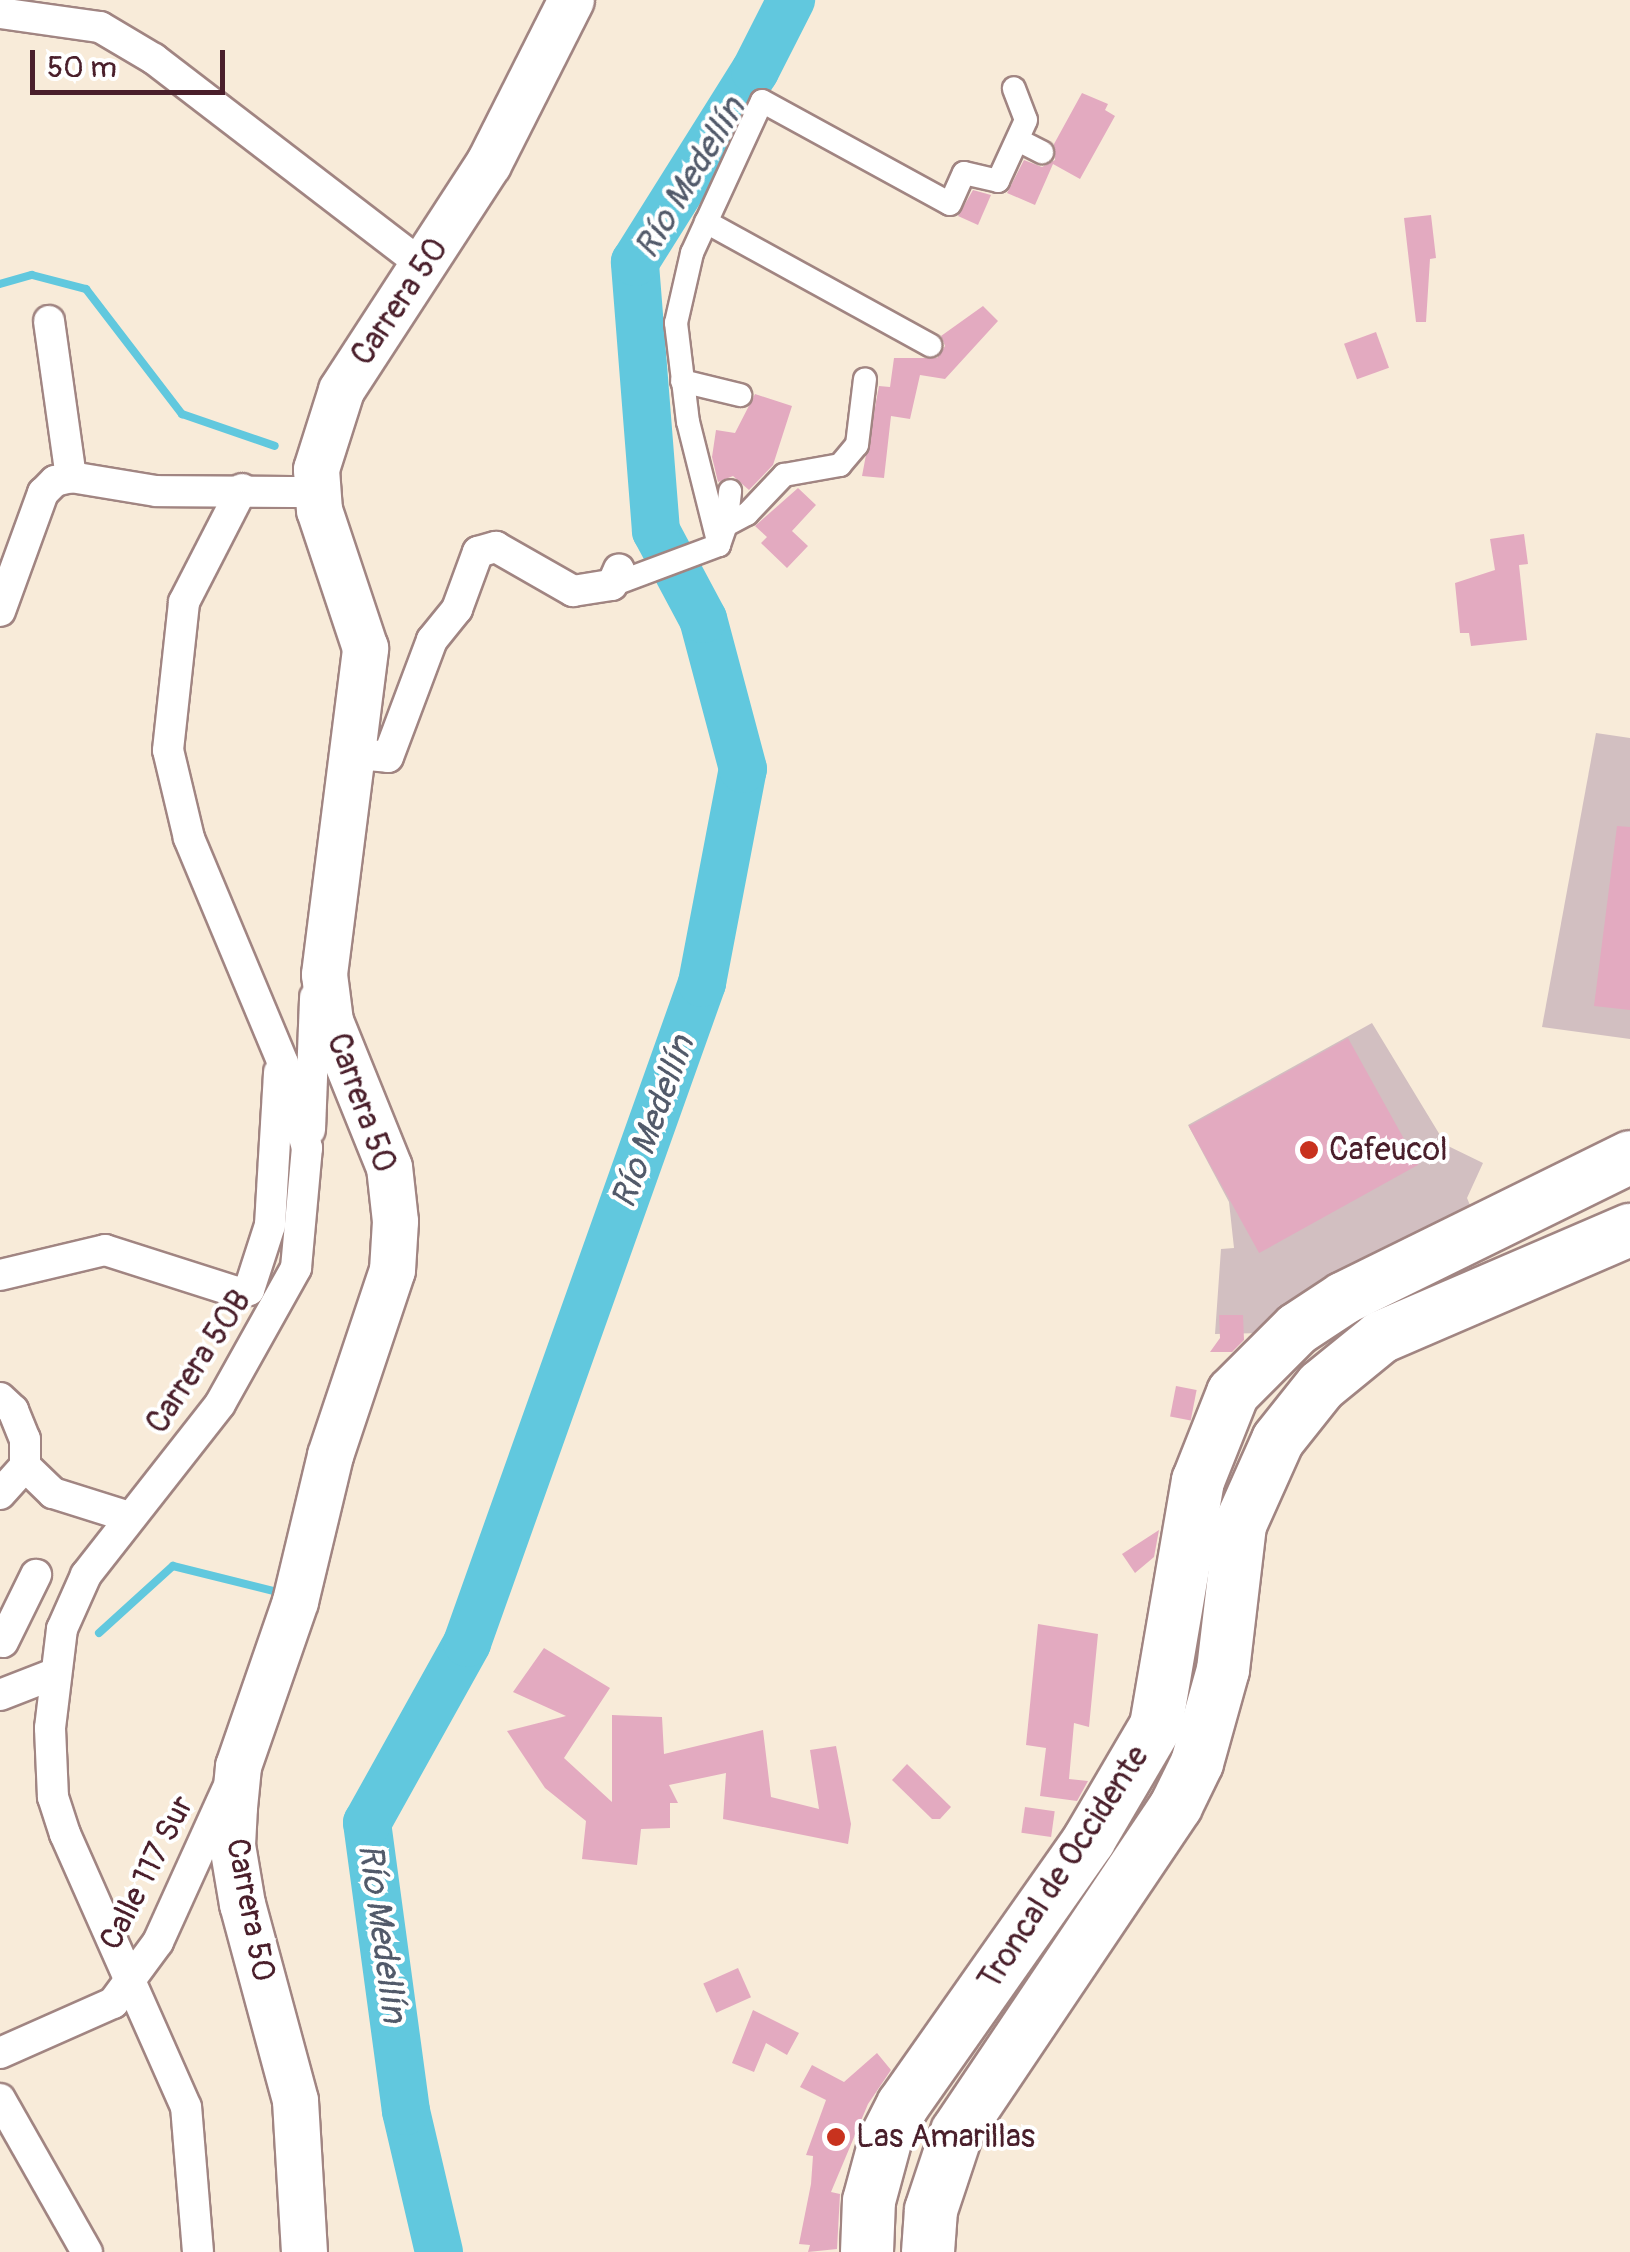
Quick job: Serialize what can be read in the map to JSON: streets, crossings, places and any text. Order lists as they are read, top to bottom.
{
  "streets": {
    "highway": ["Troncal de Occidente"],
    "main road": ["Carrera 50"],
    "street": ["Carrera 50B", "Calle 117 Sur"]
  },
  "crossings": [
    ["Carrera 50", "Calle 117 Sur"],
    ["Carrera 50B", "Calle 117 Sur"]
  ],
  "water": ["Río Medellín"],
  "places": ["Cafeucol", "Las Amarillas"],
  "scale_bar": "50 m"
}
